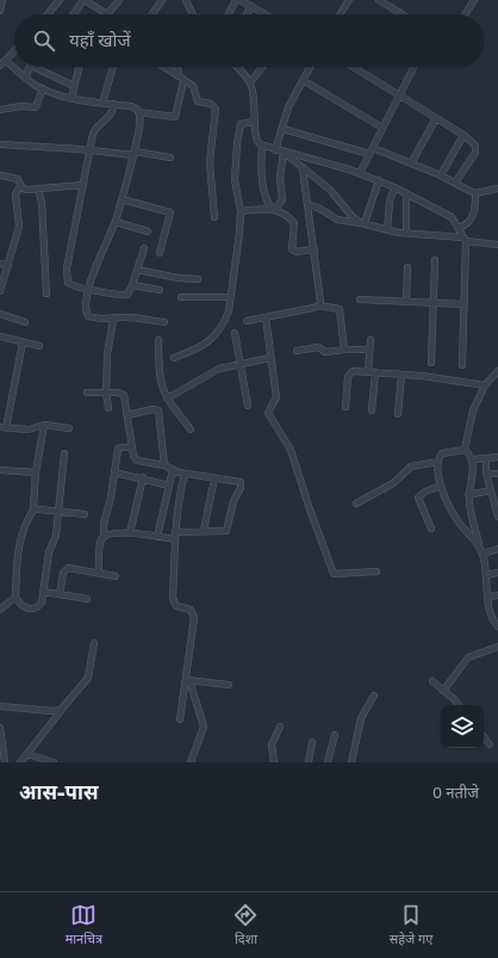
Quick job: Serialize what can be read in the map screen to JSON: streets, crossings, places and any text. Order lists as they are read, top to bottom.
{
  "page": {
    "search": "यहाँ खोजें",
    "heading": ["आस-पास", "0 नतीजे"],
    "nav": ["मानचित्र", "दिशा", "सहेजे गए"]
  }
}
